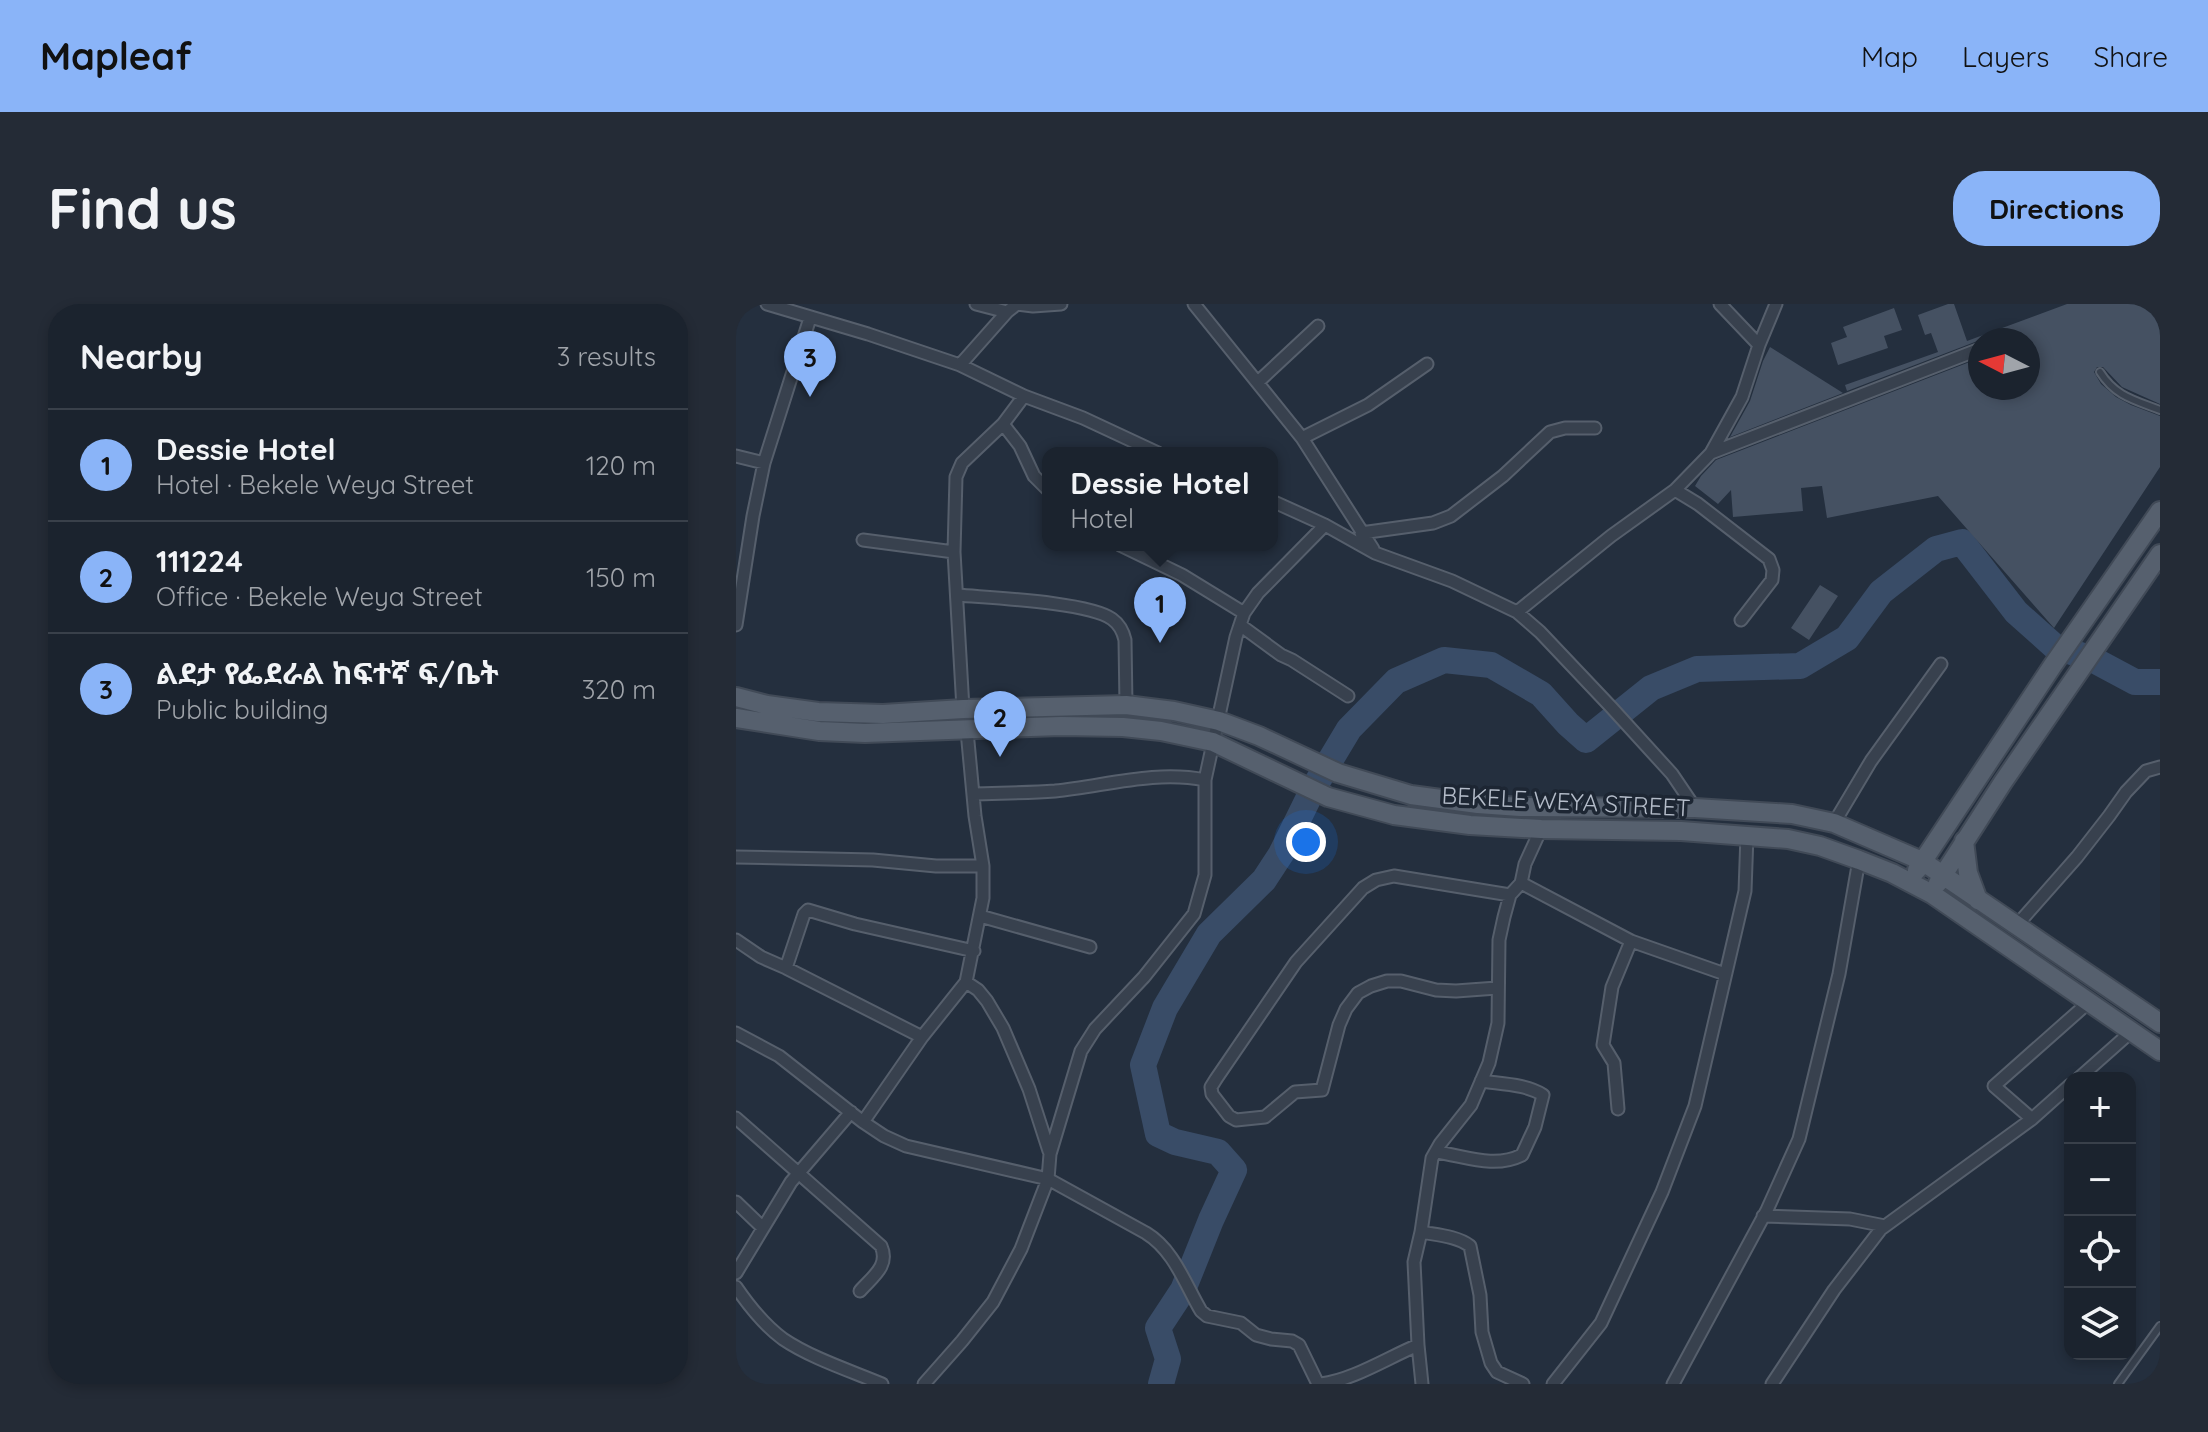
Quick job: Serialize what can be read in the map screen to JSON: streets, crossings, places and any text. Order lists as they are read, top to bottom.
{
  "streets": {
    "main road": ["BEKELE WEYA STREET"]
  },
  "north": "left",
  "page": {
    "header": "Mapleaf",
    "nav": ["Map", "Layers", "Share"],
    "buttons": "Directions",
    "title": "Find us",
    "heading": ["Nearby", "3 results"],
    "pins": ["3", "1", "2"],
    "list": [
      {
        "mark": "1",
        "name": "Dessie Hotel",
        "note": "Hotel · Bekele Weya Street",
        "value": "120 m"
      },
      {
        "mark": "2",
        "name": "111224",
        "note": "Office · Bekele Weya Street",
        "value": "150 m"
      },
      {
        "mark": "3",
        "name": "ልደታ የፌደራል ከፍተኛ ፍ/ቤት",
        "note": "Public building",
        "value": "320 m"
      }
    ],
    "popup": ["Dessie Hotel", "Hotel"],
    "map_buttons": ["+", "−"]
  }
}
